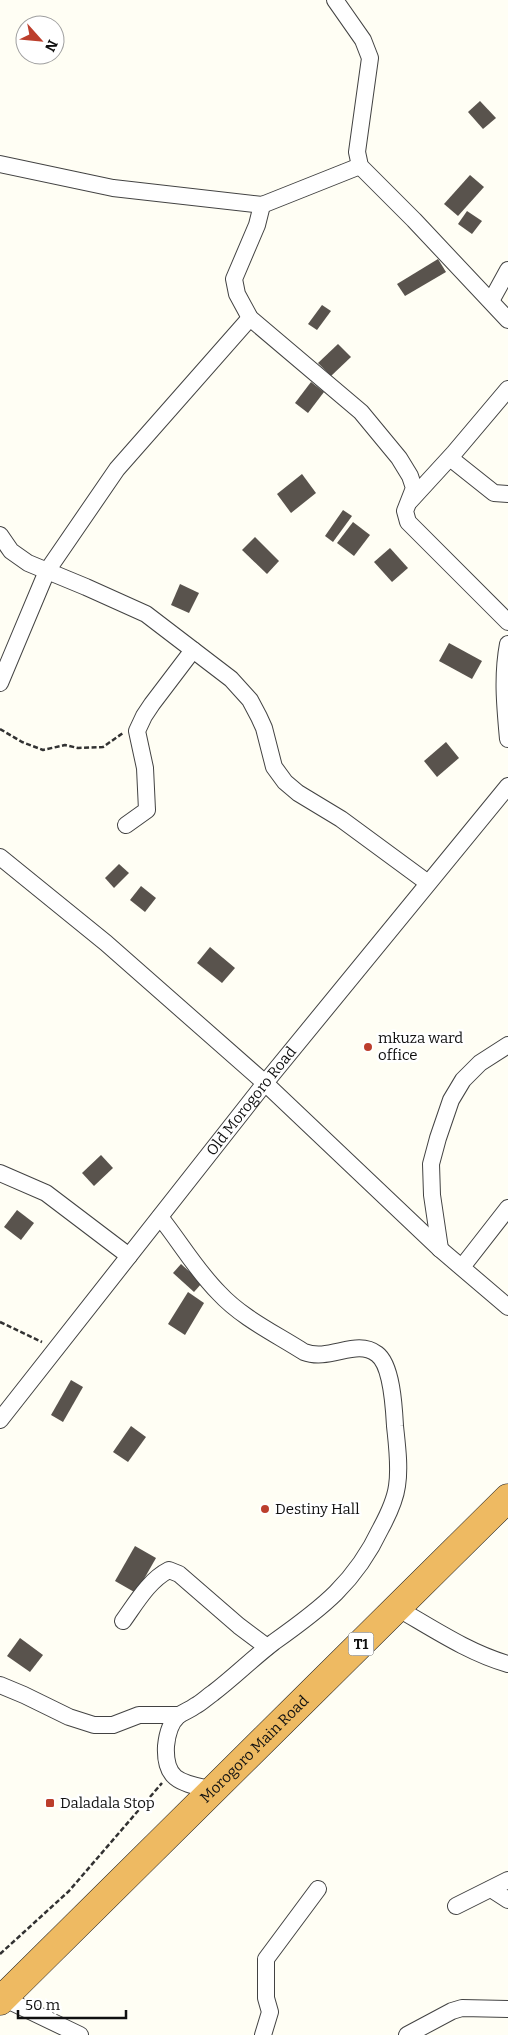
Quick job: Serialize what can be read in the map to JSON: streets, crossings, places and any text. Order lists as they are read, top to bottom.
{
  "streets": {
    "highway": ["T1", "Morogoro Main Road"],
    "street": ["Old Morogoro Road"]
  },
  "places": {
    "other": ["mkuza ward office", "Destiny Hall"],
    "transit": ["Daladala Stop"]
  },
  "scale_bar": "50 m",
  "north": "bottom right"
}
